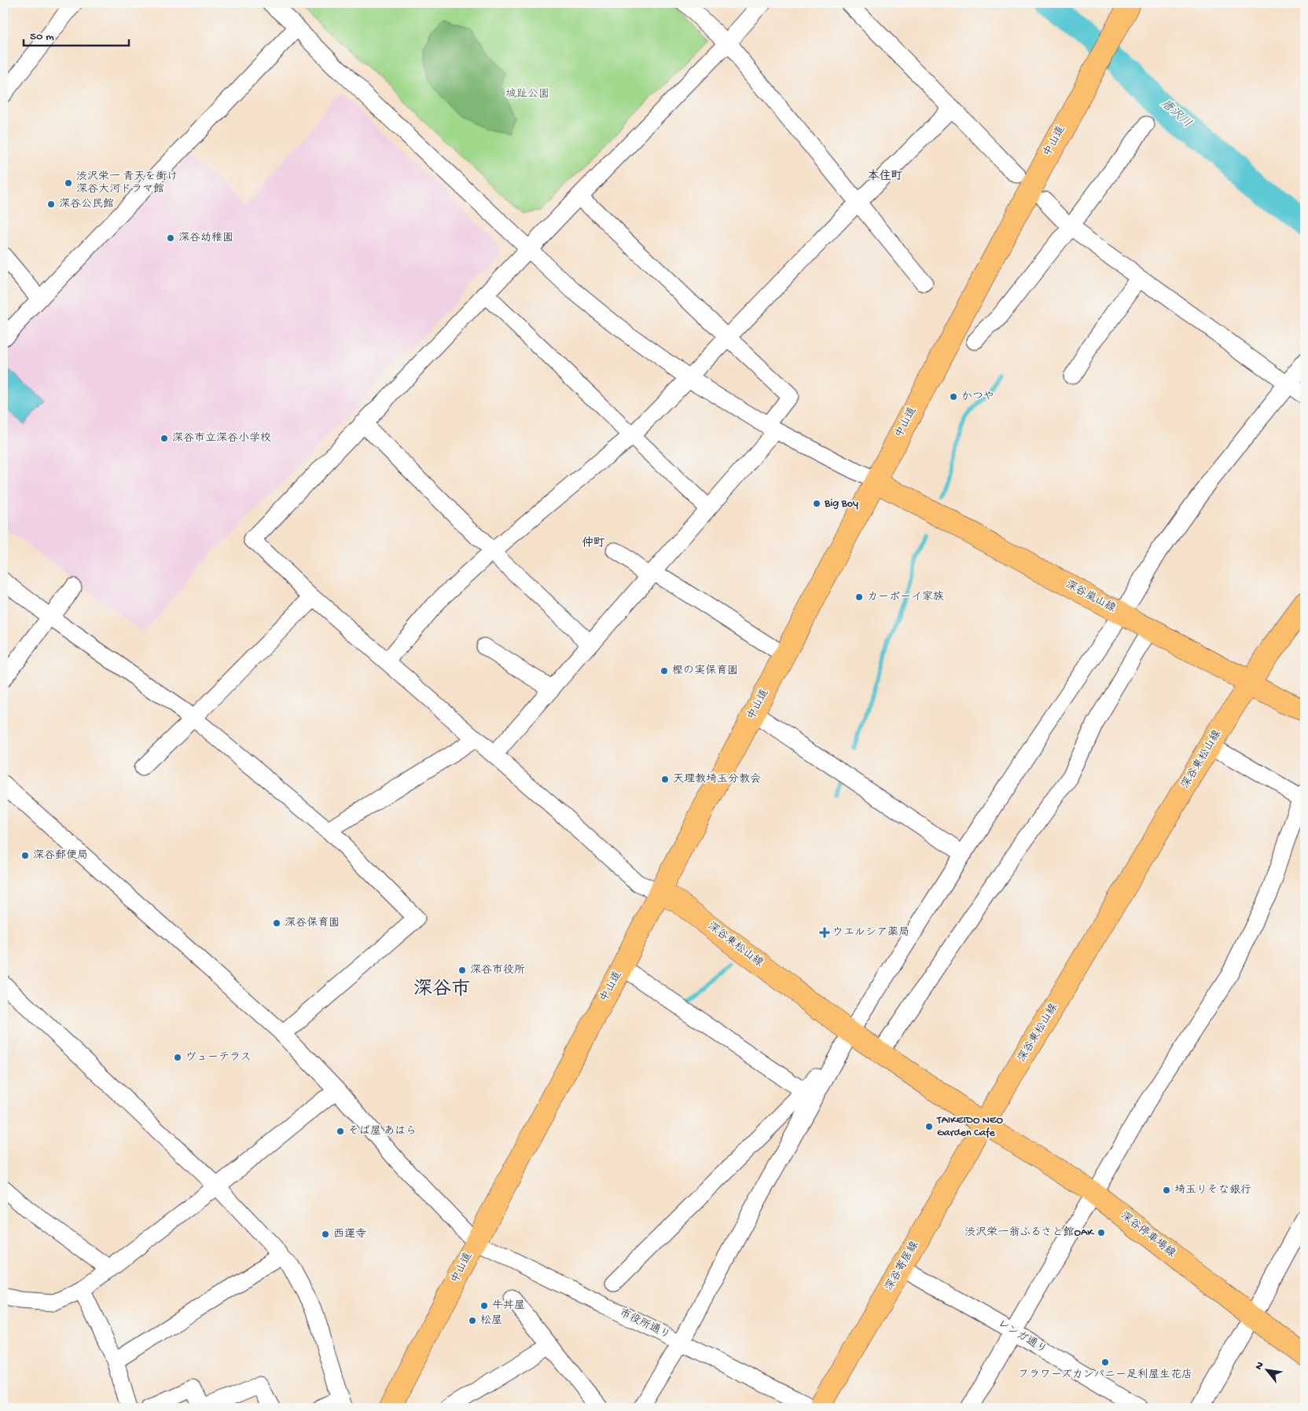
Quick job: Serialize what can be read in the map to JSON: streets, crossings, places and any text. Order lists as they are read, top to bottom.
{
  "streets": {
    "main road": [
      "中山道",
      "深谷嵐山線",
      "深谷東松山線",
      "深谷停車場線",
      "深谷寄居線"
    ],
    "street": ["市役所通り", "レンガ通り"]
  },
  "crossings": [
    ["中山道", "深谷嵐山線"],
    ["中山道", "深谷東松山線"],
    ["中山道", "市役所通り"],
    ["深谷嵐山線", "深谷東松山線"],
    ["深谷東松山線", "深谷停車場線"],
    ["深谷東松山線", "深谷寄居線"],
    ["深谷停車場線", "深谷寄居線"],
    ["深谷寄居線", "レンガ通り"]
  ],
  "districts": ["本住町", "仲町", "深谷市"],
  "water": ["唐沢川"],
  "parks": ["城趾公園"],
  "places": {
    "other": [
      "渋沢栄一 青天を衝け 深谷大河ドラマ館",
      "深谷公民館",
      "深谷幼稚園",
      "かつや",
      "深谷市立深谷小学校",
      "Big Boy",
      "カーボーイ家族",
      "樫の実保育園",
      "天理教埼玉分教会",
      "深谷郵便局",
      "深谷保育園",
      "深谷市役所",
      "ヴューテラス",
      "TAIKEIDO NEO Garden Cafe",
      "そば屋 あはら",
      "埼玉りそな銀行",
      "渋沢栄一翁ふるさと館OAK",
      "西運寺",
      "牛丼屋",
      "松屋",
      "フラワーズカンパニー足利屋生花店"
    ],
    "health": ["ウエルシア薬局"]
  },
  "scale_bar": "50 m",
  "north": "top left"
}
